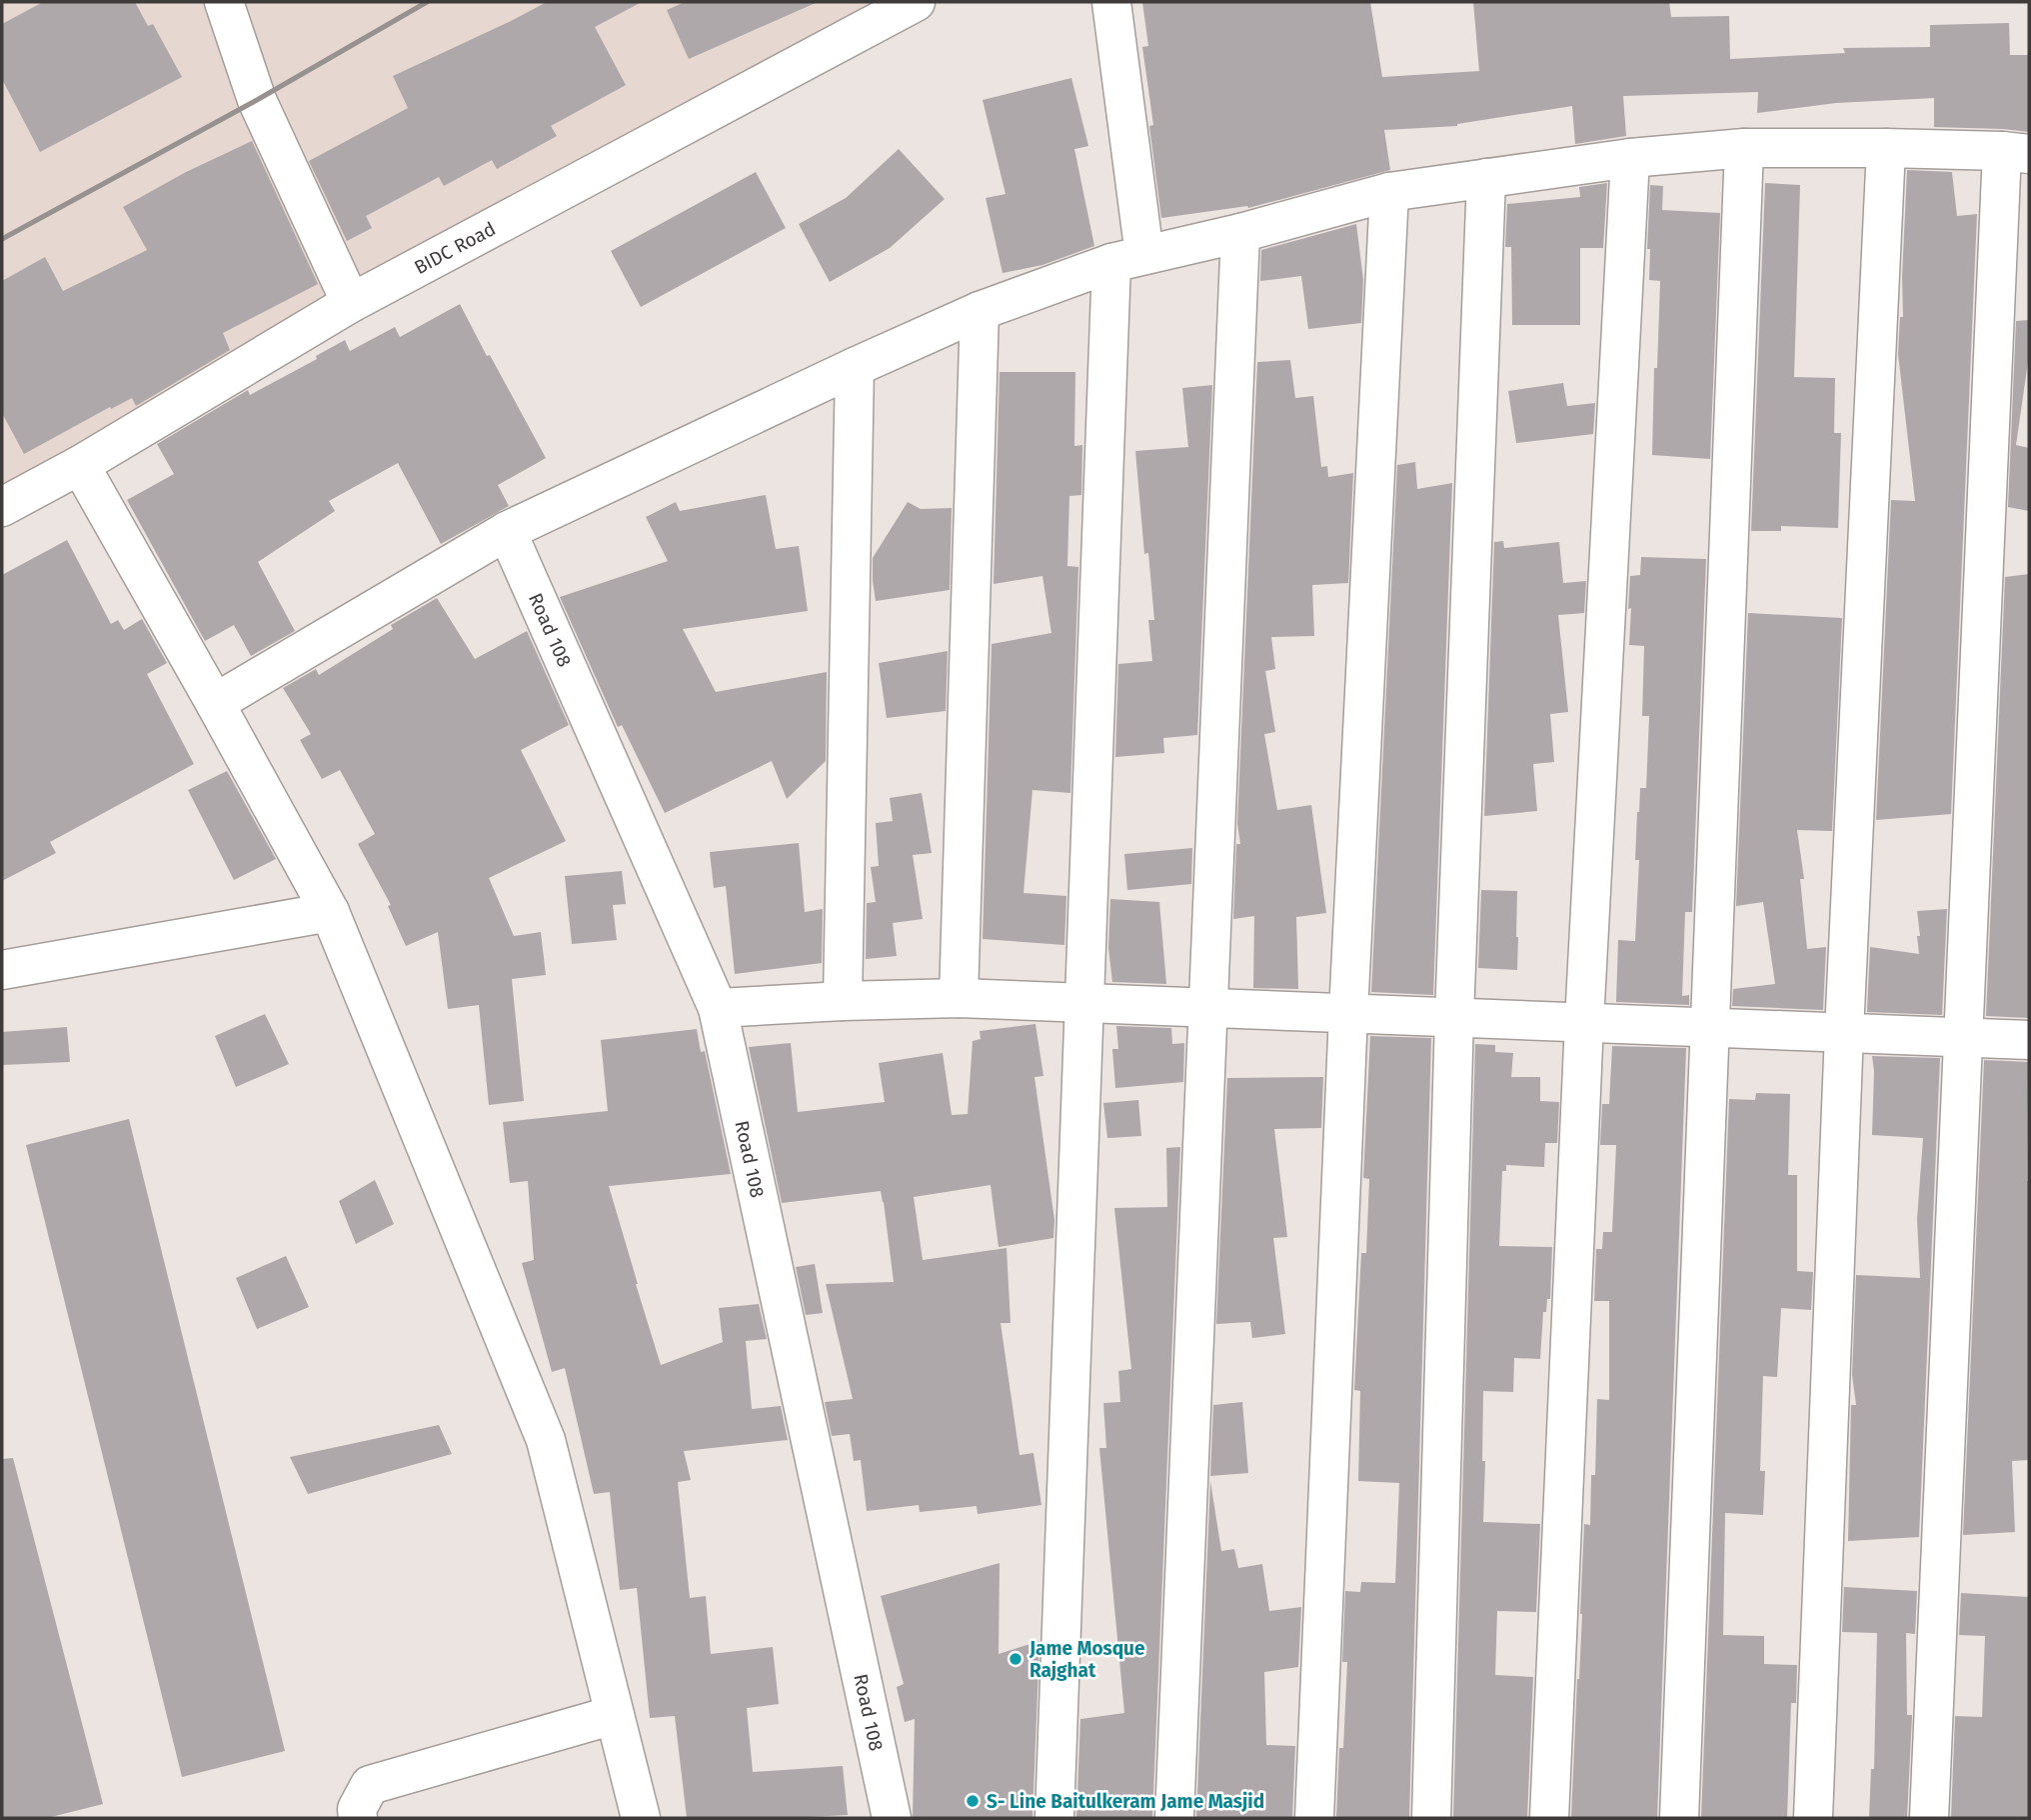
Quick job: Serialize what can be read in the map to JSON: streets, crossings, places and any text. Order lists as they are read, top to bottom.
{
  "streets": {
    "street": ["BIDC Road", "Road 108"]
  },
  "places": ["Jame Mosque Rajghat", "S- Line Baitulkeram Jame Masjid"]
}
